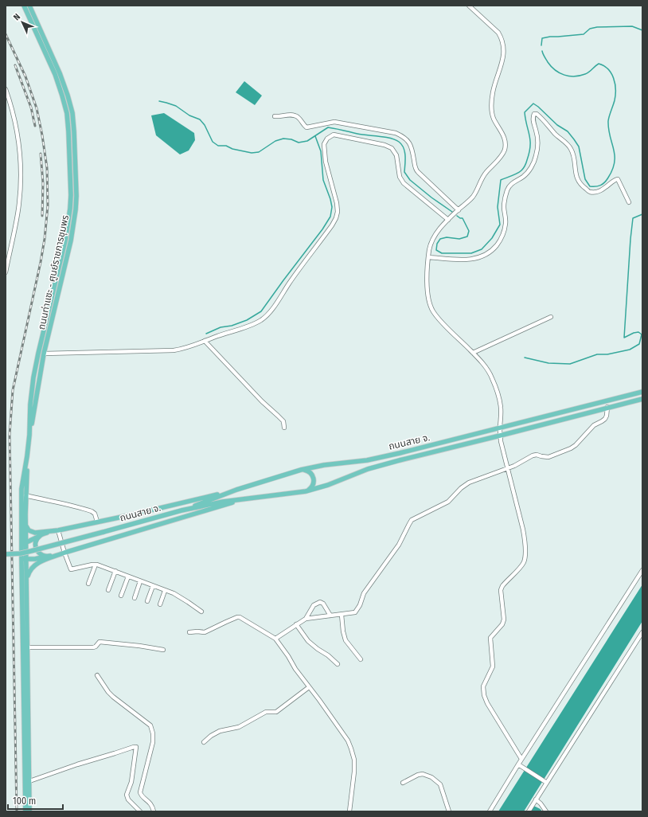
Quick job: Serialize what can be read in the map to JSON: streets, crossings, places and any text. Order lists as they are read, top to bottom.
{
  "streets": {
    "main road": ["ถนนท่าแซะ - ศูนย์ราชการชุมพร", "ถนนสาย จ."]
  },
  "scale_bar": "100 m",
  "north": "top left"
}
